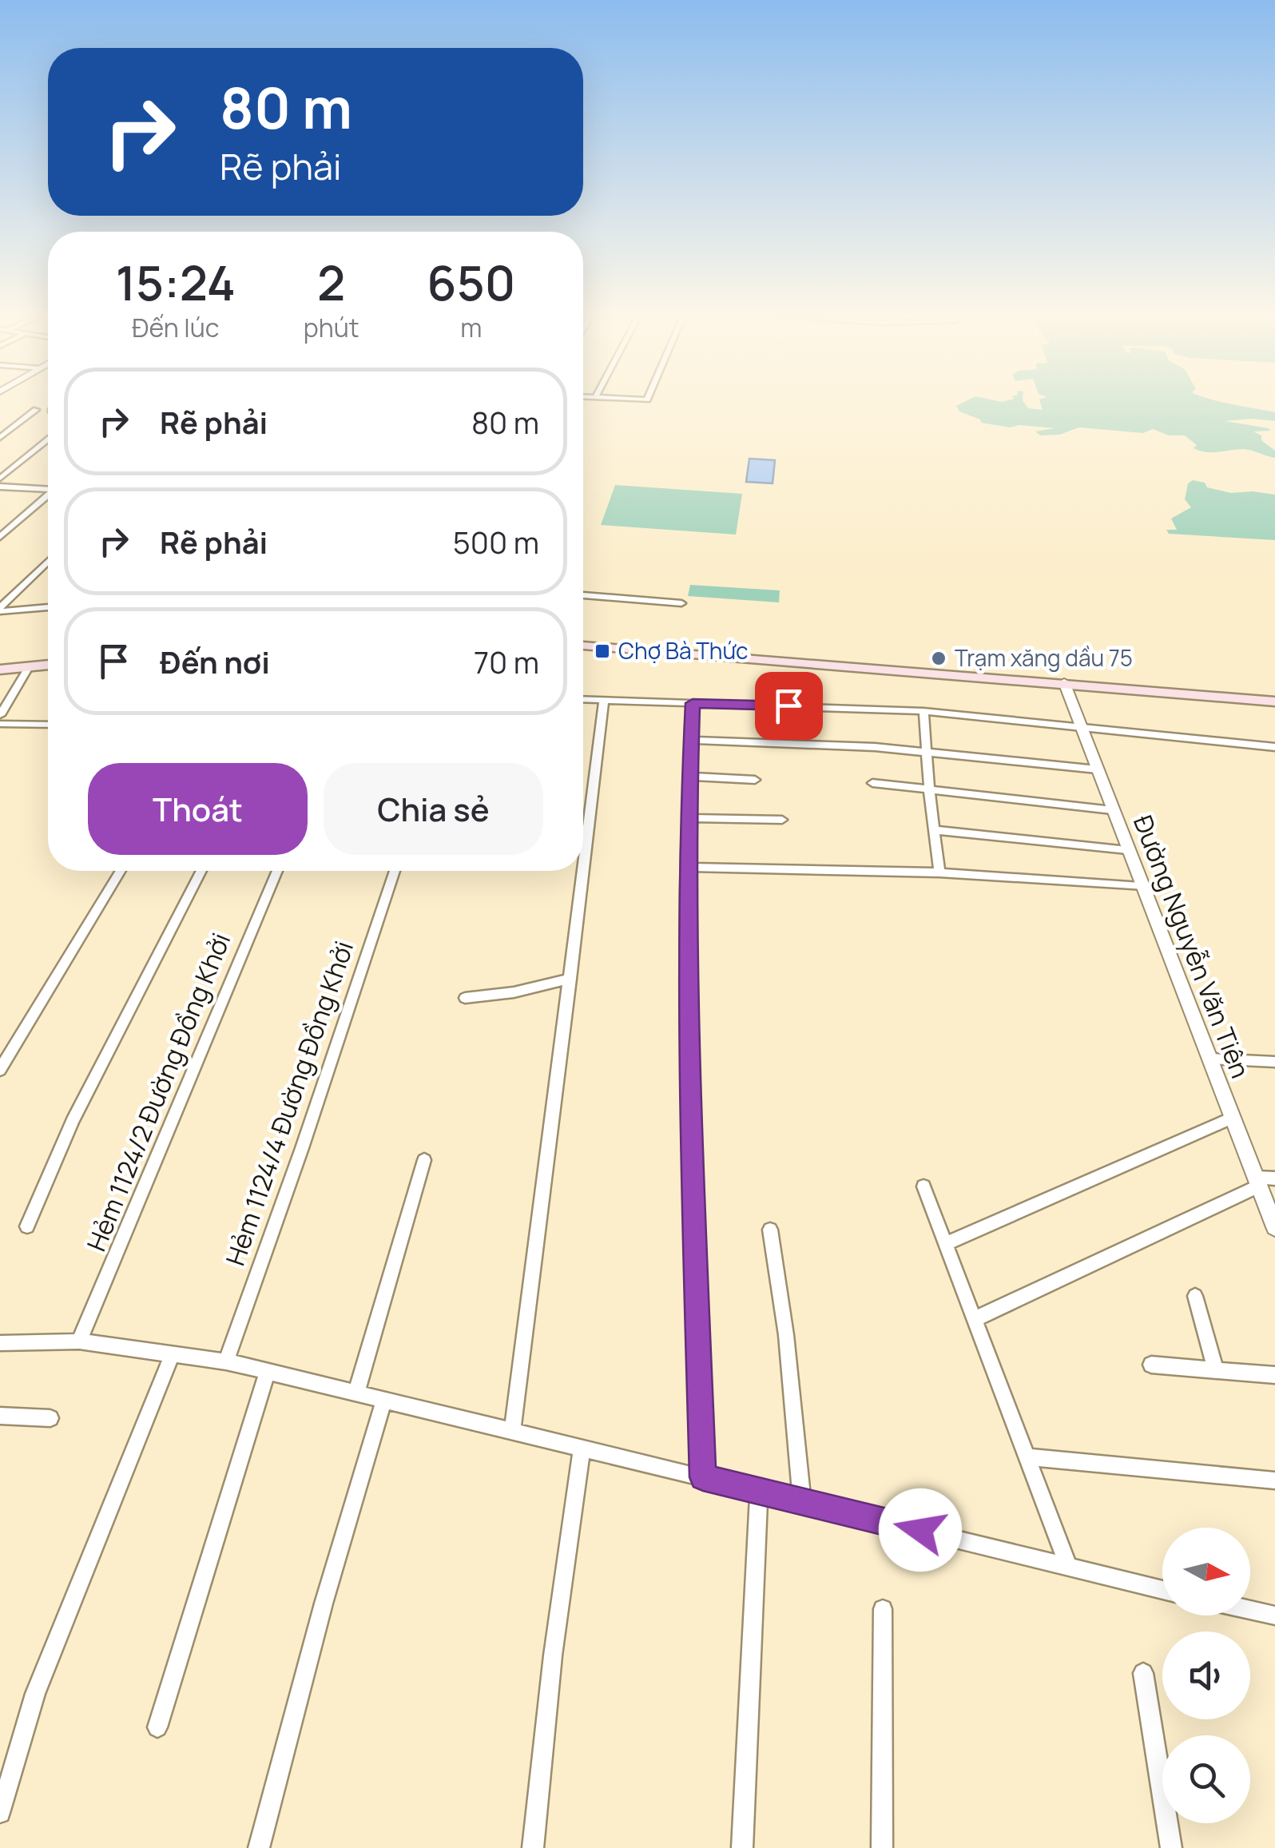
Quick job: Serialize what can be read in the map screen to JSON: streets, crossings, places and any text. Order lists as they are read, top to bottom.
{
  "streets": {
    "street": ["Đường Nguyễn Văn Tiên", "Hẻm 1124/2 Đường Đồng Khởi", "Hẻm 1124/4 Đường Đồng Khởi"]
  },
  "places": {
    "transit": ["Chợ Bà Thức"],
    "other": ["Trạm xăng dầu 75"]
  },
  "north": "right",
  "page": {
    "turn": ["80 m", "Rẽ phải"],
    "eta": [
      "15:24",
      "Đến lúc",
      "2",
      "phút",
      "650",
      "m"
    ],
    "list": [
      {
        "name": "Rẽ phải",
        "value": "80 m"
      },
      {
        "name": "Rẽ phải",
        "value": "500 m"
      },
      {
        "name": "Đến nơi",
        "value": "70 m"
      }
    ],
    "buttons": ["Thoát", "Chia sẻ"]
  }
}
